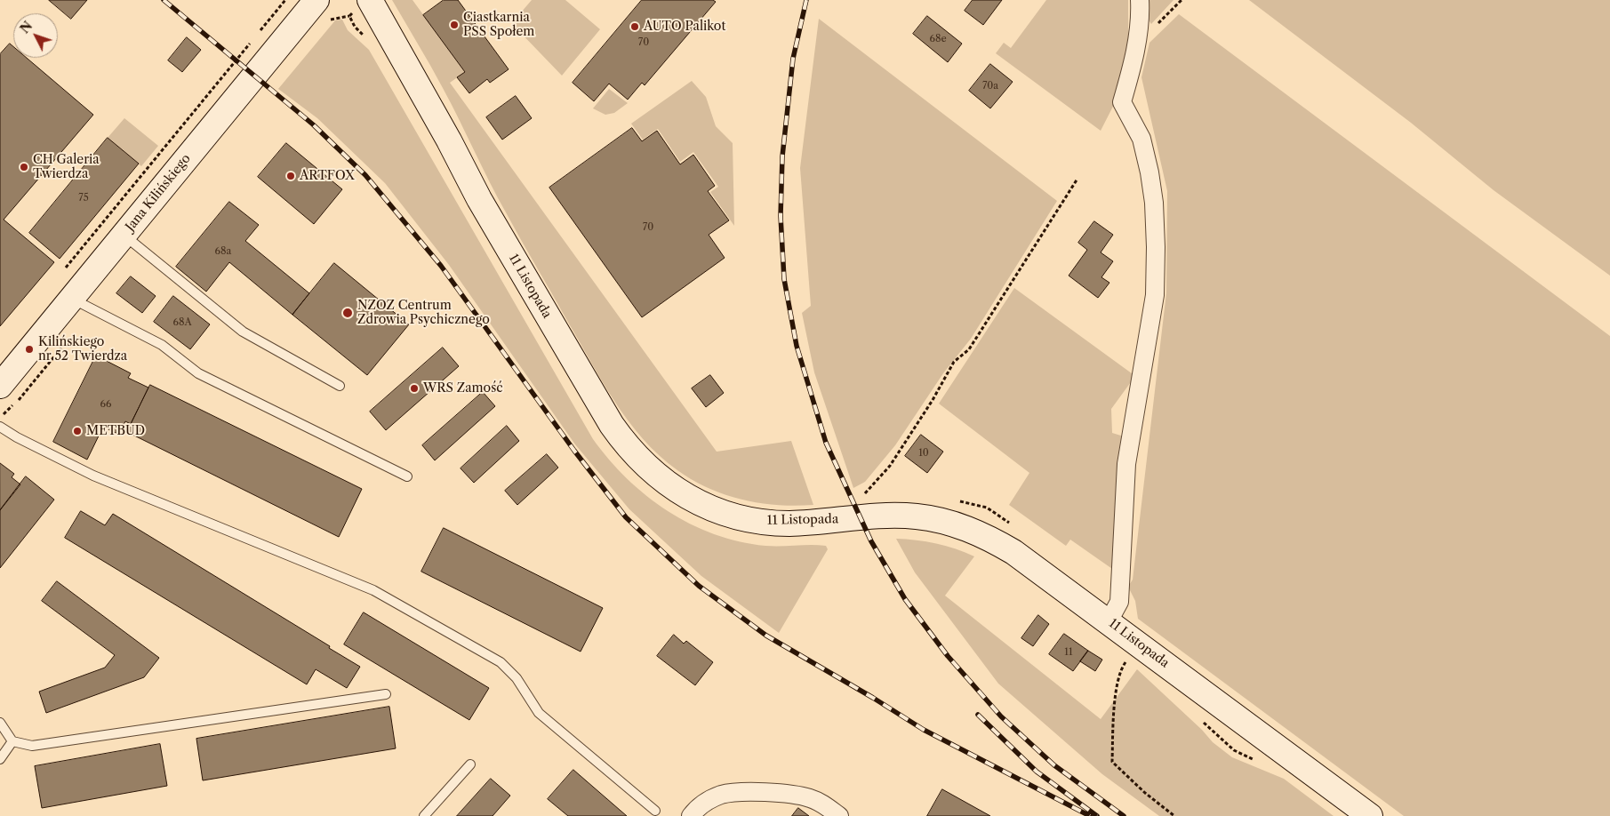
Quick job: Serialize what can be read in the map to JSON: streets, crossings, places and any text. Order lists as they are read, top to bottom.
{
  "streets": {
    "street": ["Jana Kilińskiego", "11 Listopada"]
  },
  "places": [
    "Ciastkarnia PSS Społem",
    "AUTO Palikot",
    "CH Galeria Twierdza",
    "ARTFOX",
    "NZOZ Centrum Zdrowia Psychicznego",
    "Kilińskiego nr 52 Twierdza",
    "WRS Zamość",
    "METBUD"
  ],
  "house_numbers": [
    "68e",
    "70",
    "70a",
    "75",
    "70",
    "68a",
    "68A",
    "66",
    "10",
    "11"
  ],
  "north": "top left"
}
